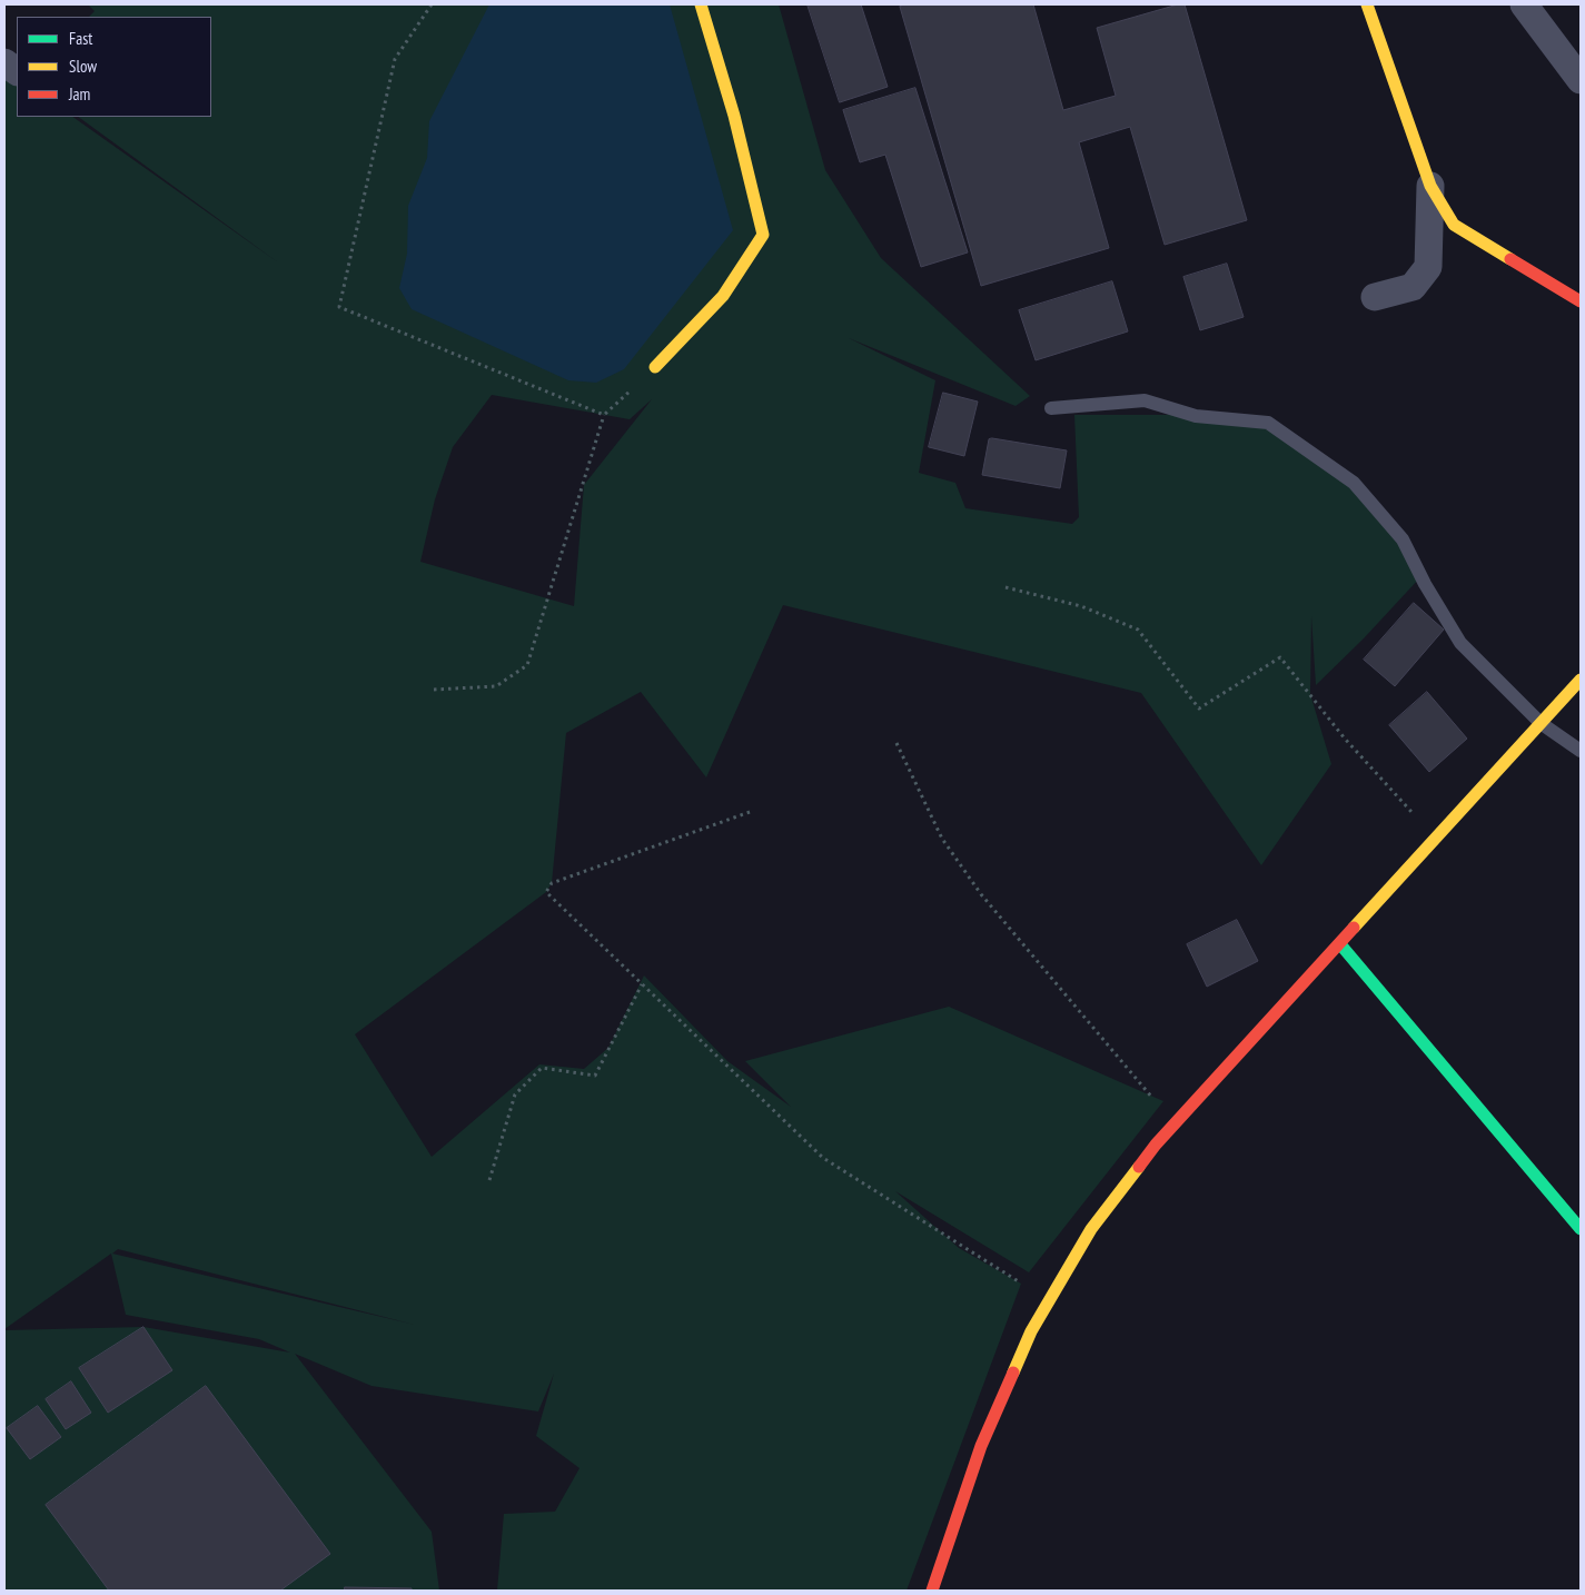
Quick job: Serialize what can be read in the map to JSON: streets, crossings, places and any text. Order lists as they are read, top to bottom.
{
  "legend": ["Fast", "Slow", "Jam"]
}
